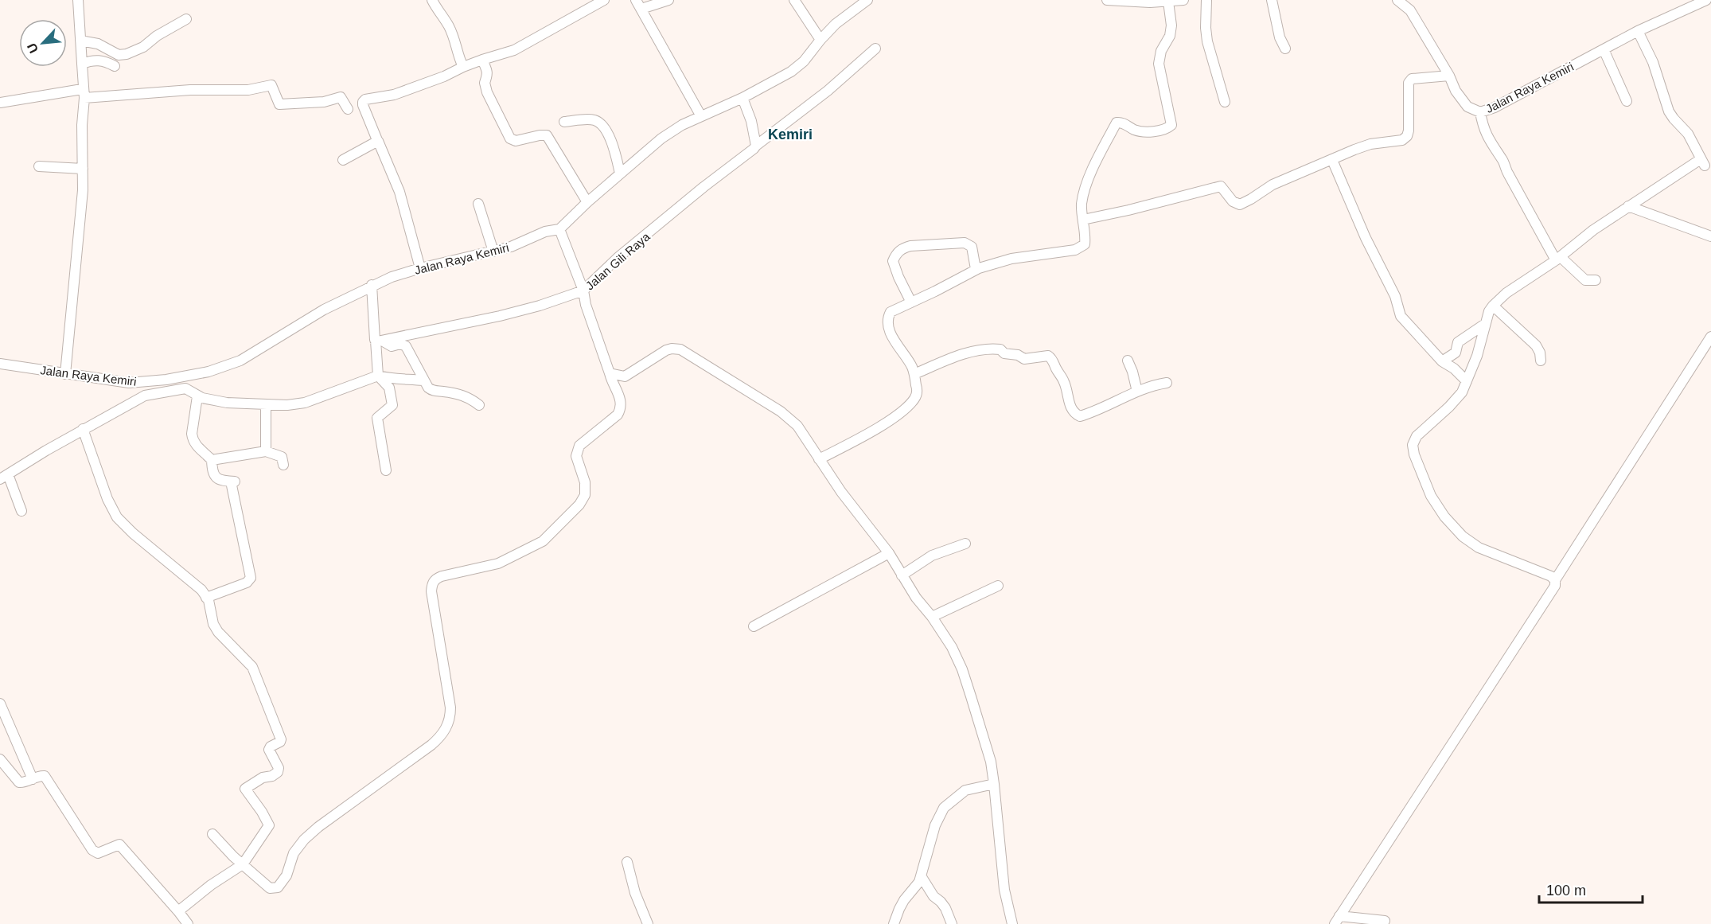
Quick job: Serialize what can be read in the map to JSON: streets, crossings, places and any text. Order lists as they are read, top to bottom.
{
  "streets": {
    "street": ["Jalan Raya Kemiri", "Jalan Gili Raya"]
  },
  "districts": ["Kemiri"],
  "scale_bar": "100 m",
  "north": "bottom left"
}
